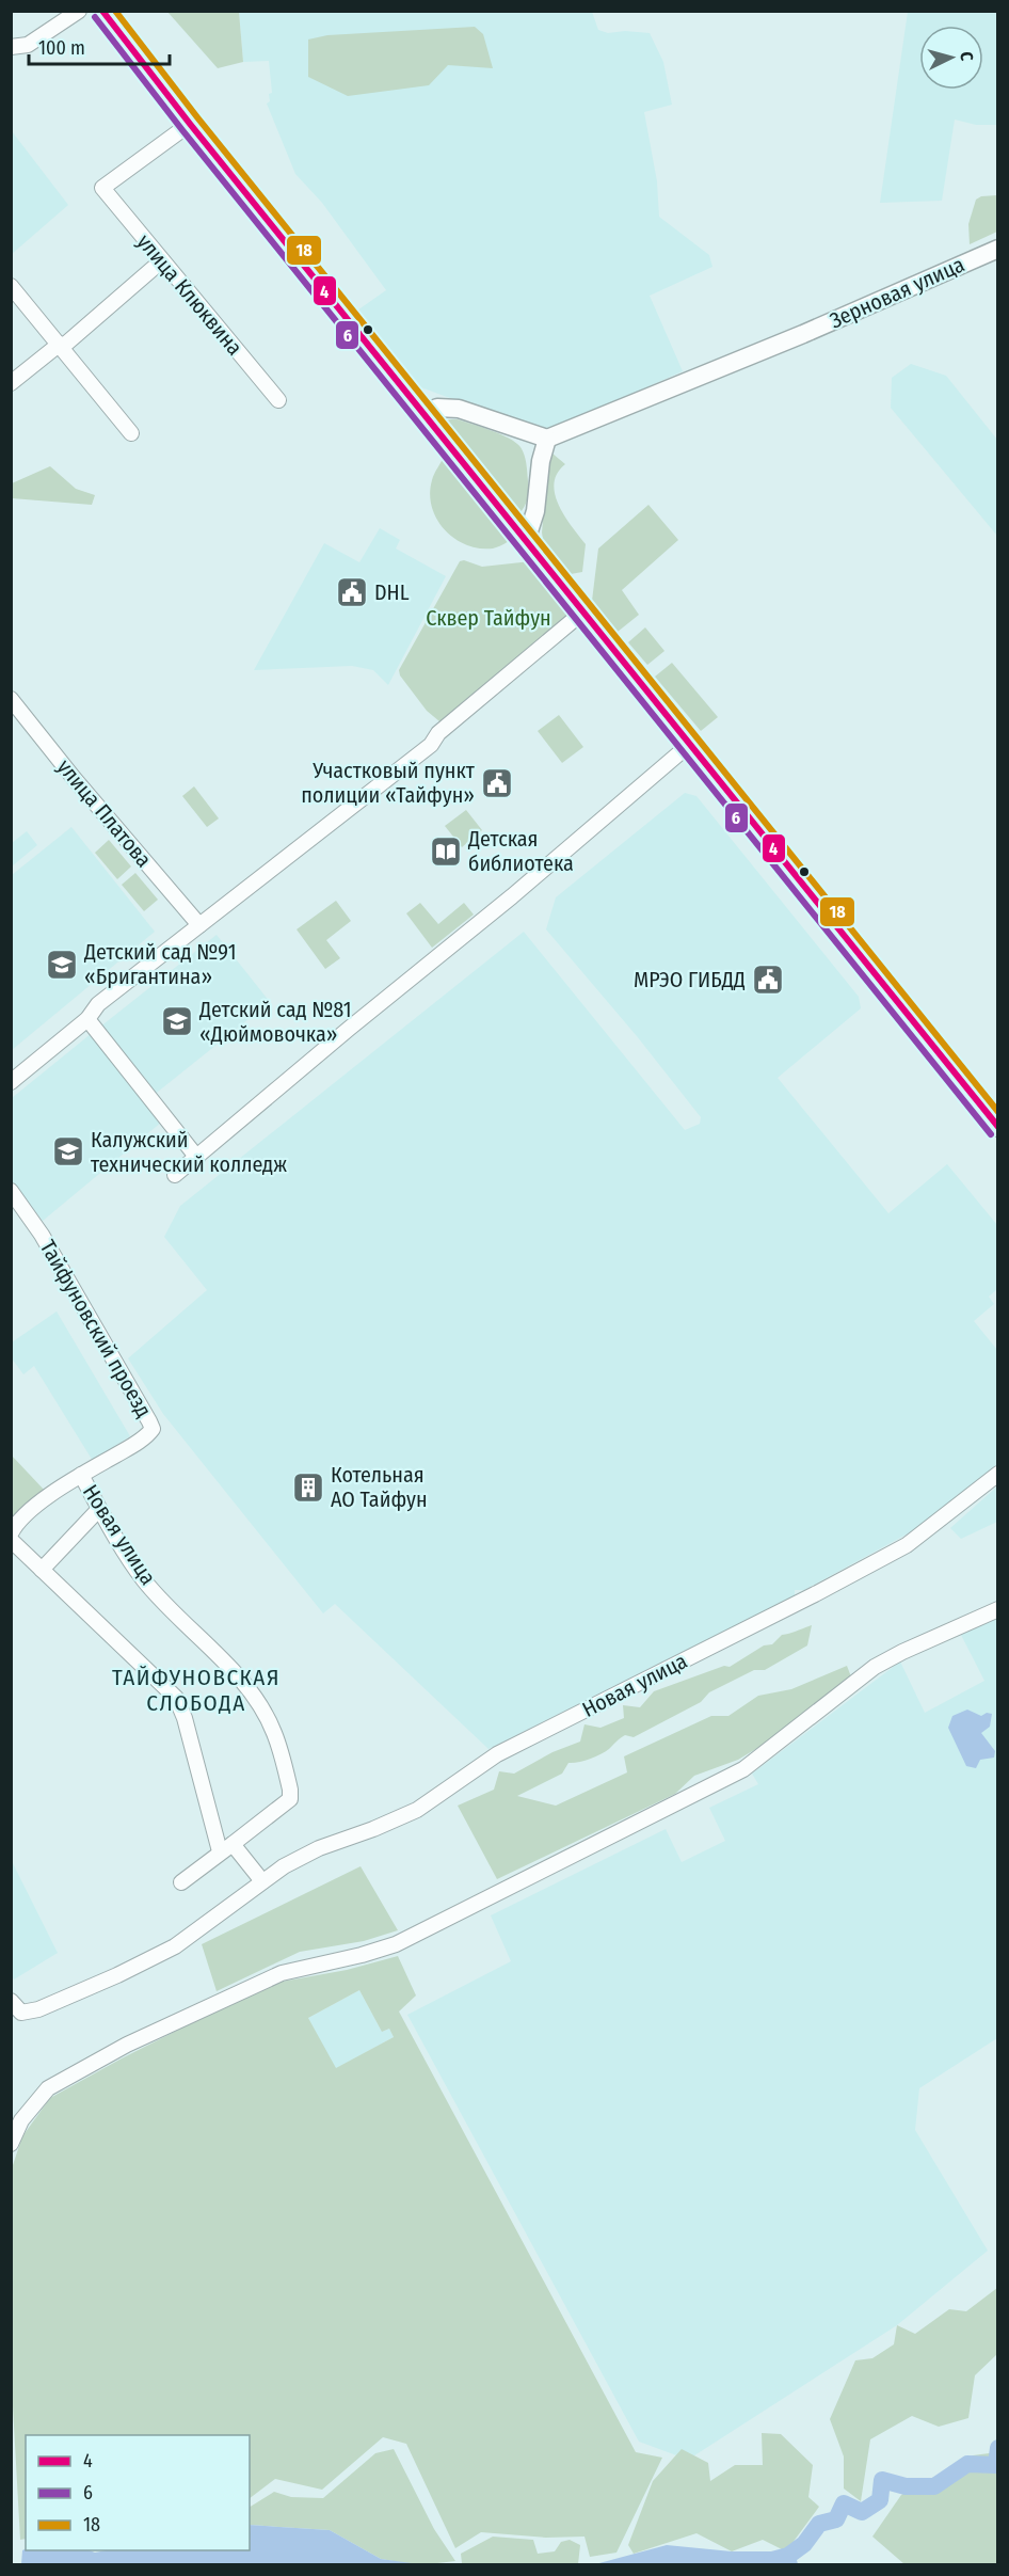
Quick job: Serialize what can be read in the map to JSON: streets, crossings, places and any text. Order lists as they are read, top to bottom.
{
  "streets": {
    "main road": ["Зерновая улица"],
    "street": [
      "улица Клюквина",
      "улица Платова",
      "Тайфуновский проезд",
      "Новая улица"
    ]
  },
  "crossings": [
    ["Тайфуновский проезд", "Новая улица"]
  ],
  "districts": ["ТАЙФУНОВСКАЯ СЛОБОДА"],
  "parks": ["Сквер Тайфун"],
  "places": {
    "public building": ["DHL", "Участковый пункт полиции «Тайфун»", "МРЭО ГИБДД"],
    "library": ["Детская библиотека"],
    "school or university": ["Детский сад №91 «Бригантина»", "Детский сад №81 «Дюймовочка»", "Калужский технический колледж"],
    "building": ["Котельная АО Тайфун"]
  },
  "lines": ["transit line 4", "transit line 18", "transit line 6"],
  "legend": ["4", "6", "18"],
  "scale_bar": "100 m",
  "north": "right"
}
